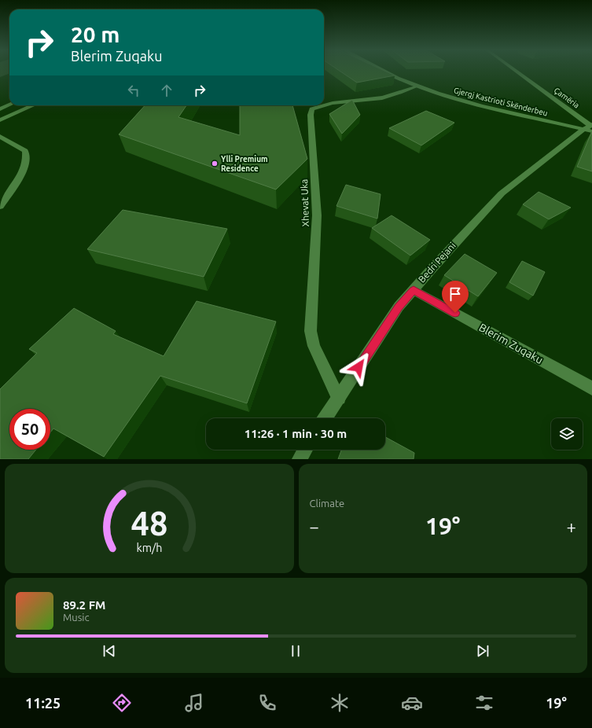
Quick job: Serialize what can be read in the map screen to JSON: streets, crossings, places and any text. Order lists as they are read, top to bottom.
{
  "streets": {
    "street": [
      "Çamëria",
      "Gjergj Kastrioti Skënderbeu",
      "Xhevat Uka",
      "Bedri Pejani",
      "Blerim Zuqaku"
    ]
  },
  "crossings": [
    ["Çamëria", "Gjergj Kastrioti Skënderbeu"],
    ["Çamëria", "Bedri Pejani"],
    ["Gjergj Kastrioti Skënderbeu", "Xhevat Uka"],
    ["Gjergj Kastrioti Skënderbeu", "Bedri Pejani"],
    ["Xhevat Uka", "Bedri Pejani"],
    ["Bedri Pejani", "Blerim Zuqaku"]
  ],
  "places": ["Ylli Premium Residence"],
  "page": {
    "turn": ["20 m", "Blerim Zuqaku"],
    "limit": "50",
    "trip": "11:26 · 1 min · 30 m",
    "tile": "Climate",
    "heat": ["−", "19°", "+"],
    "song": ["89.2 FM", "Music"],
    "tabs": ["11:25", "19°"],
    "gauge": ["48", "km/h"]
  }
}
